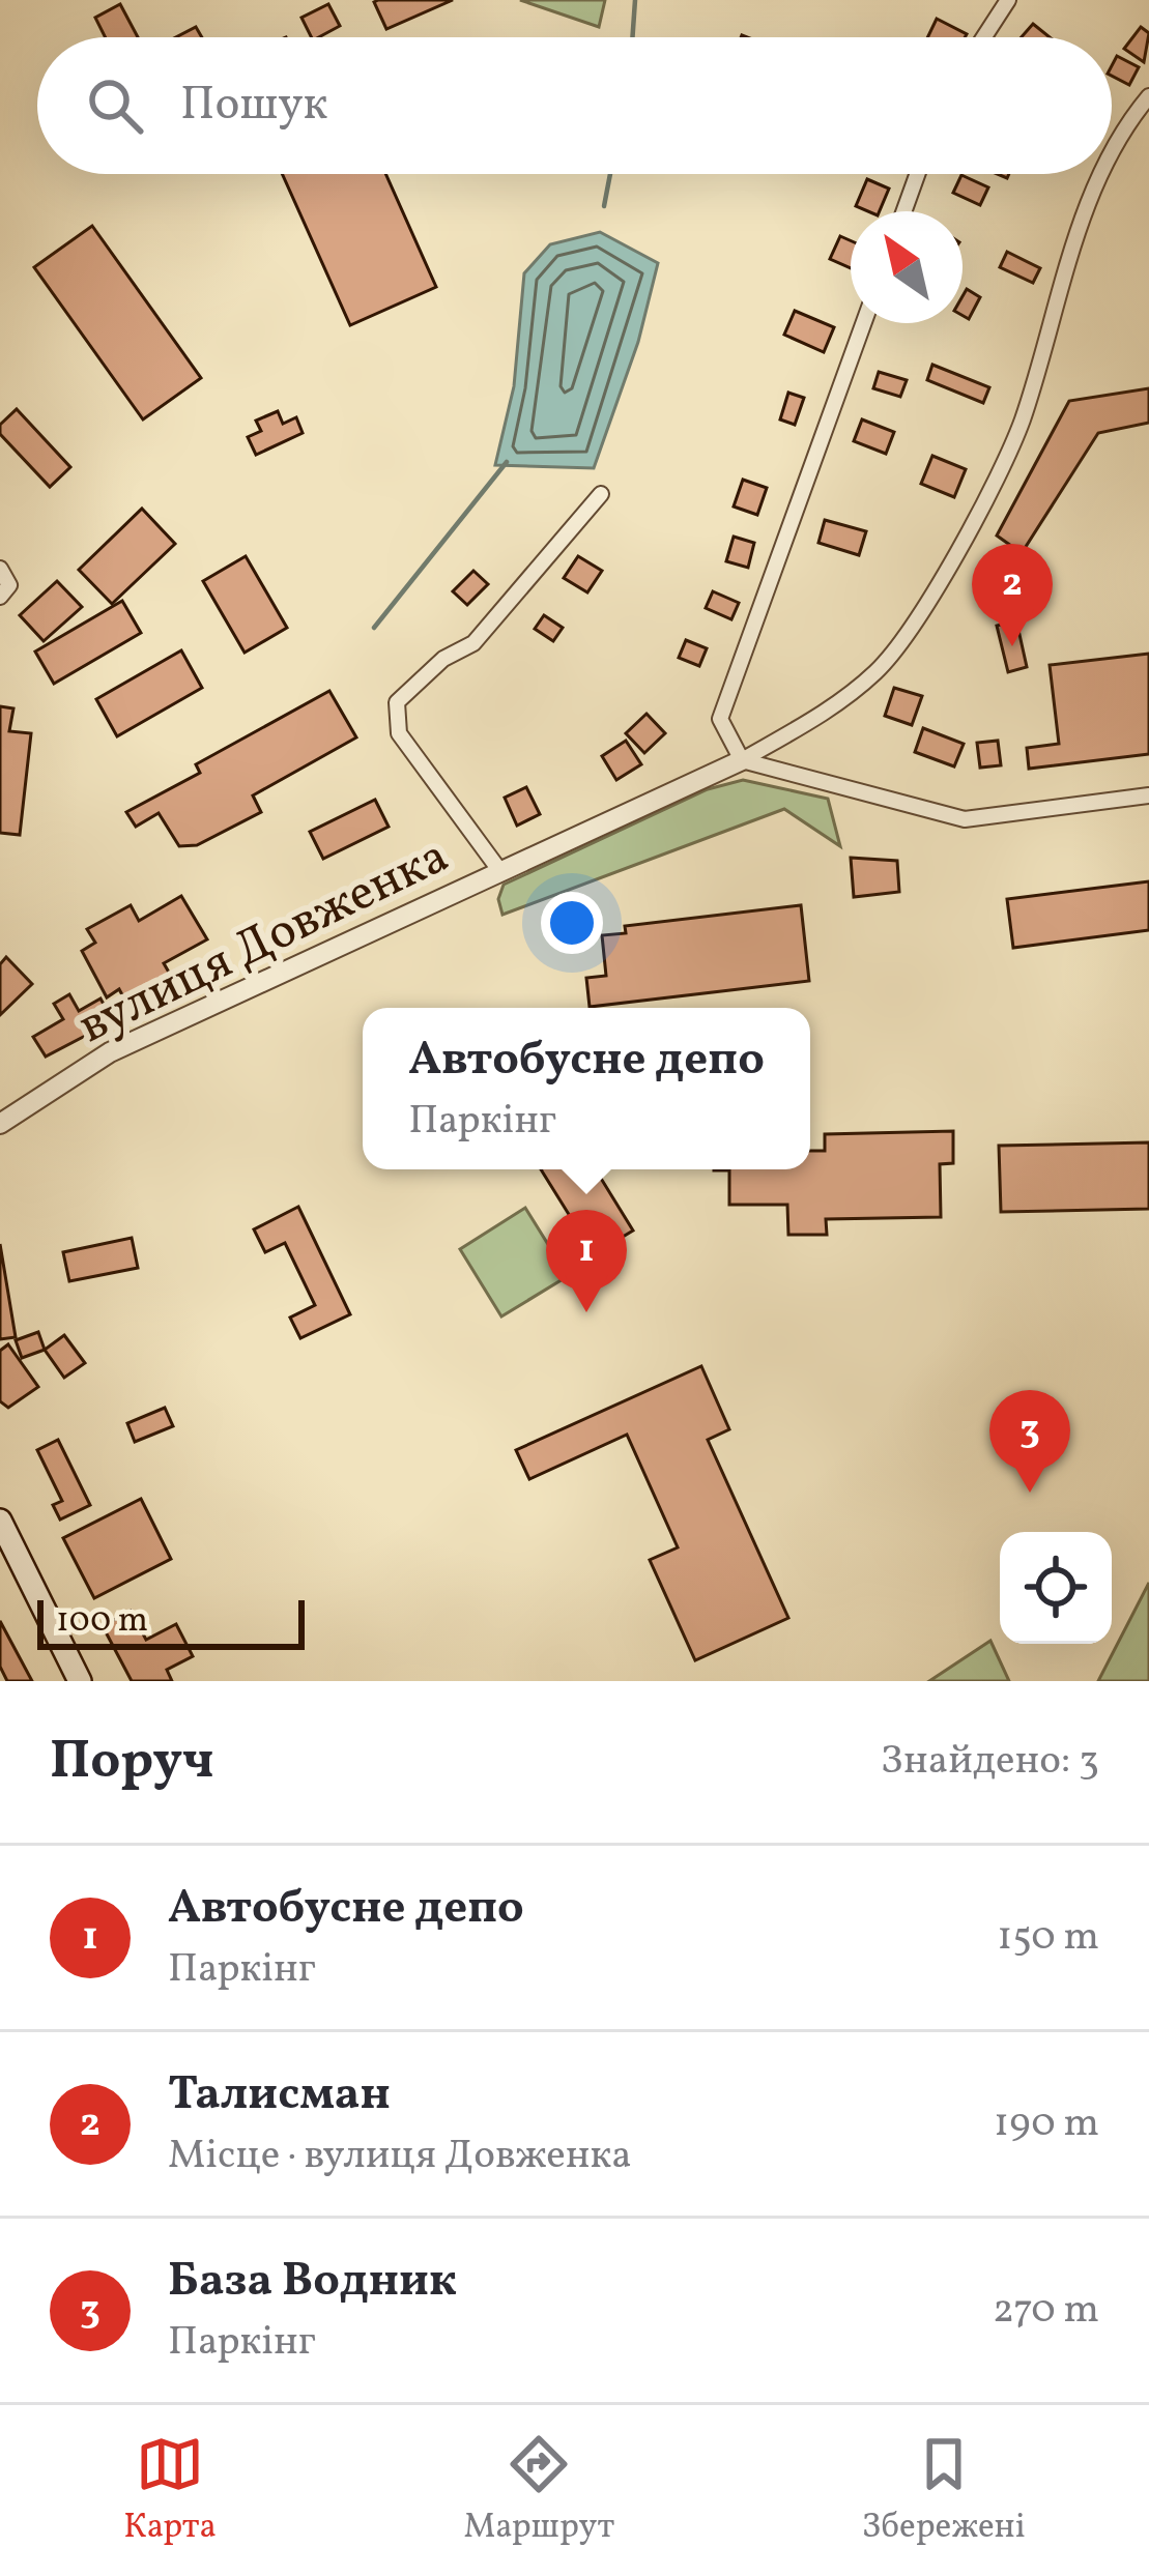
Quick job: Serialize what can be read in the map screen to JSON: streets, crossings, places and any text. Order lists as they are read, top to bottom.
{
  "streets": {
    "street": ["вулиця Довженка"]
  },
  "scale_bar": "100 m",
  "north": "top left",
  "page": {
    "search": "Пошук",
    "pins": ["2", "1", "3"],
    "popup": ["Автобусне депо", "Паркінг"],
    "scale": "100 m",
    "heading": ["Поруч", "Знайдено: 3"],
    "list": [
      {
        "mark": "1",
        "name": "Автобусне депо",
        "note": "Паркінг",
        "value": "150 m"
      },
      {
        "mark": "2",
        "name": "Талисман",
        "note": "Місце · вулиця Довженка",
        "value": "190 m"
      },
      {
        "mark": "3",
        "name": "База Водник",
        "note": "Паркінг",
        "value": "270 m"
      }
    ],
    "nav": ["Карта", "Маршрут", "Збережені"]
  }
}
